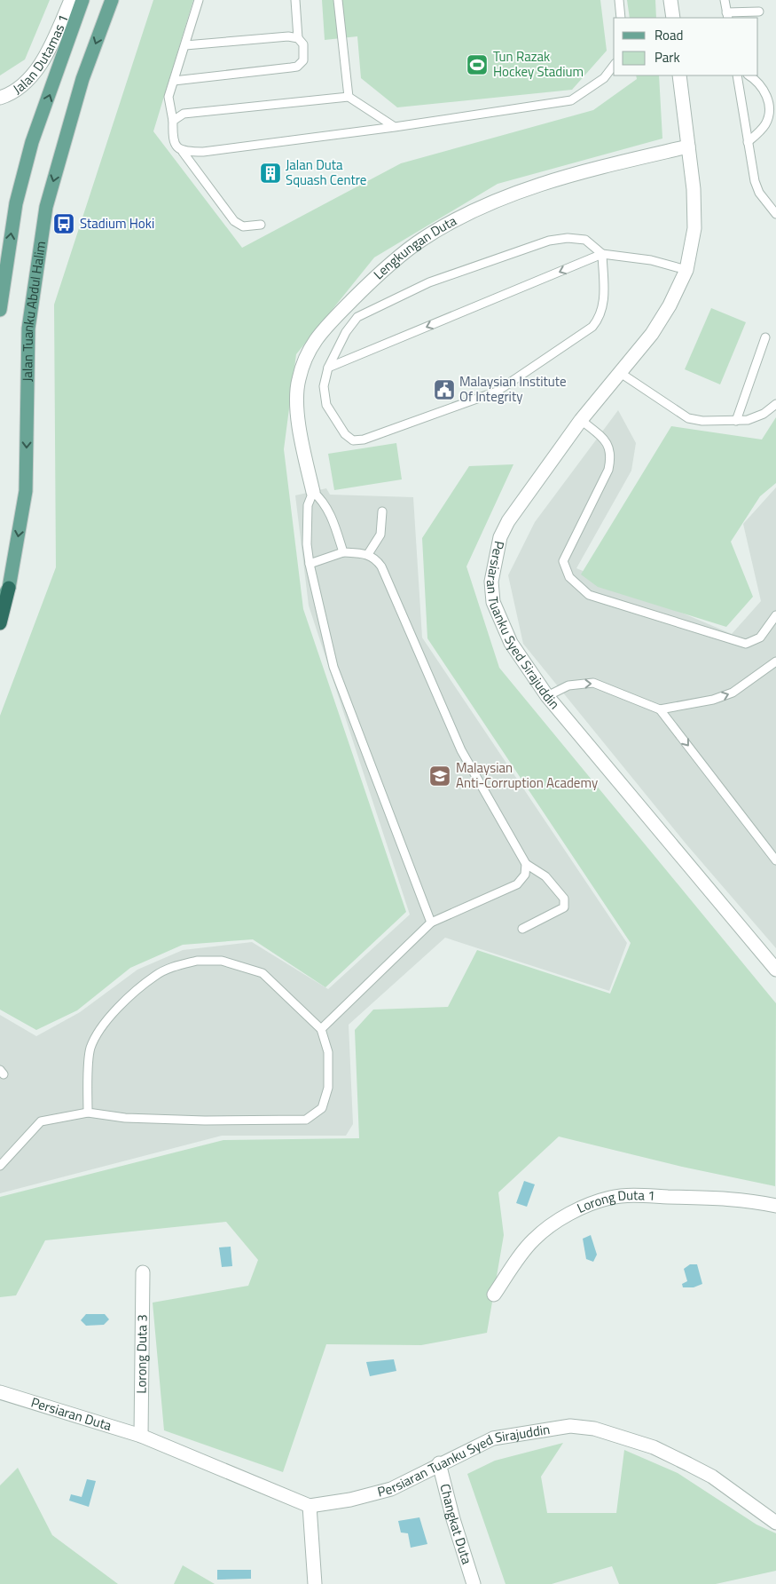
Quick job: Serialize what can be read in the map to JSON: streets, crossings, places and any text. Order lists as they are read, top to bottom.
{
  "streets": {
    "main road": ["Jalan Tuanku Abdul Halim"],
    "street": [
      "Jalan Dutamas 1",
      "Lengkungan Duta",
      "Persiaran Tuanku Syed Sirajuddin",
      "Lorong Duta 1",
      "Lorong Duta 3",
      "Persiaran Duta",
      "Changkat Duta"
    ]
  },
  "crossings": [
    ["Lengkungan Duta", "Persiaran Tuanku Syed Sirajuddin"],
    ["Persiaran Tuanku Syed Sirajuddin", "Changkat Duta"],
    ["Lorong Duta 3", "Persiaran Duta"]
  ],
  "places": {
    "sports": ["Tun Razak Hockey Stadium"],
    "building": ["Jalan Duta Squash Centre"],
    "bus stop": ["Stadium Hoki"],
    "public building": ["Malaysian Institute Of Integrity"],
    "school or university": ["Malaysian Anti-Corruption Academy"]
  },
  "legend": ["Road", "Park"]
}
